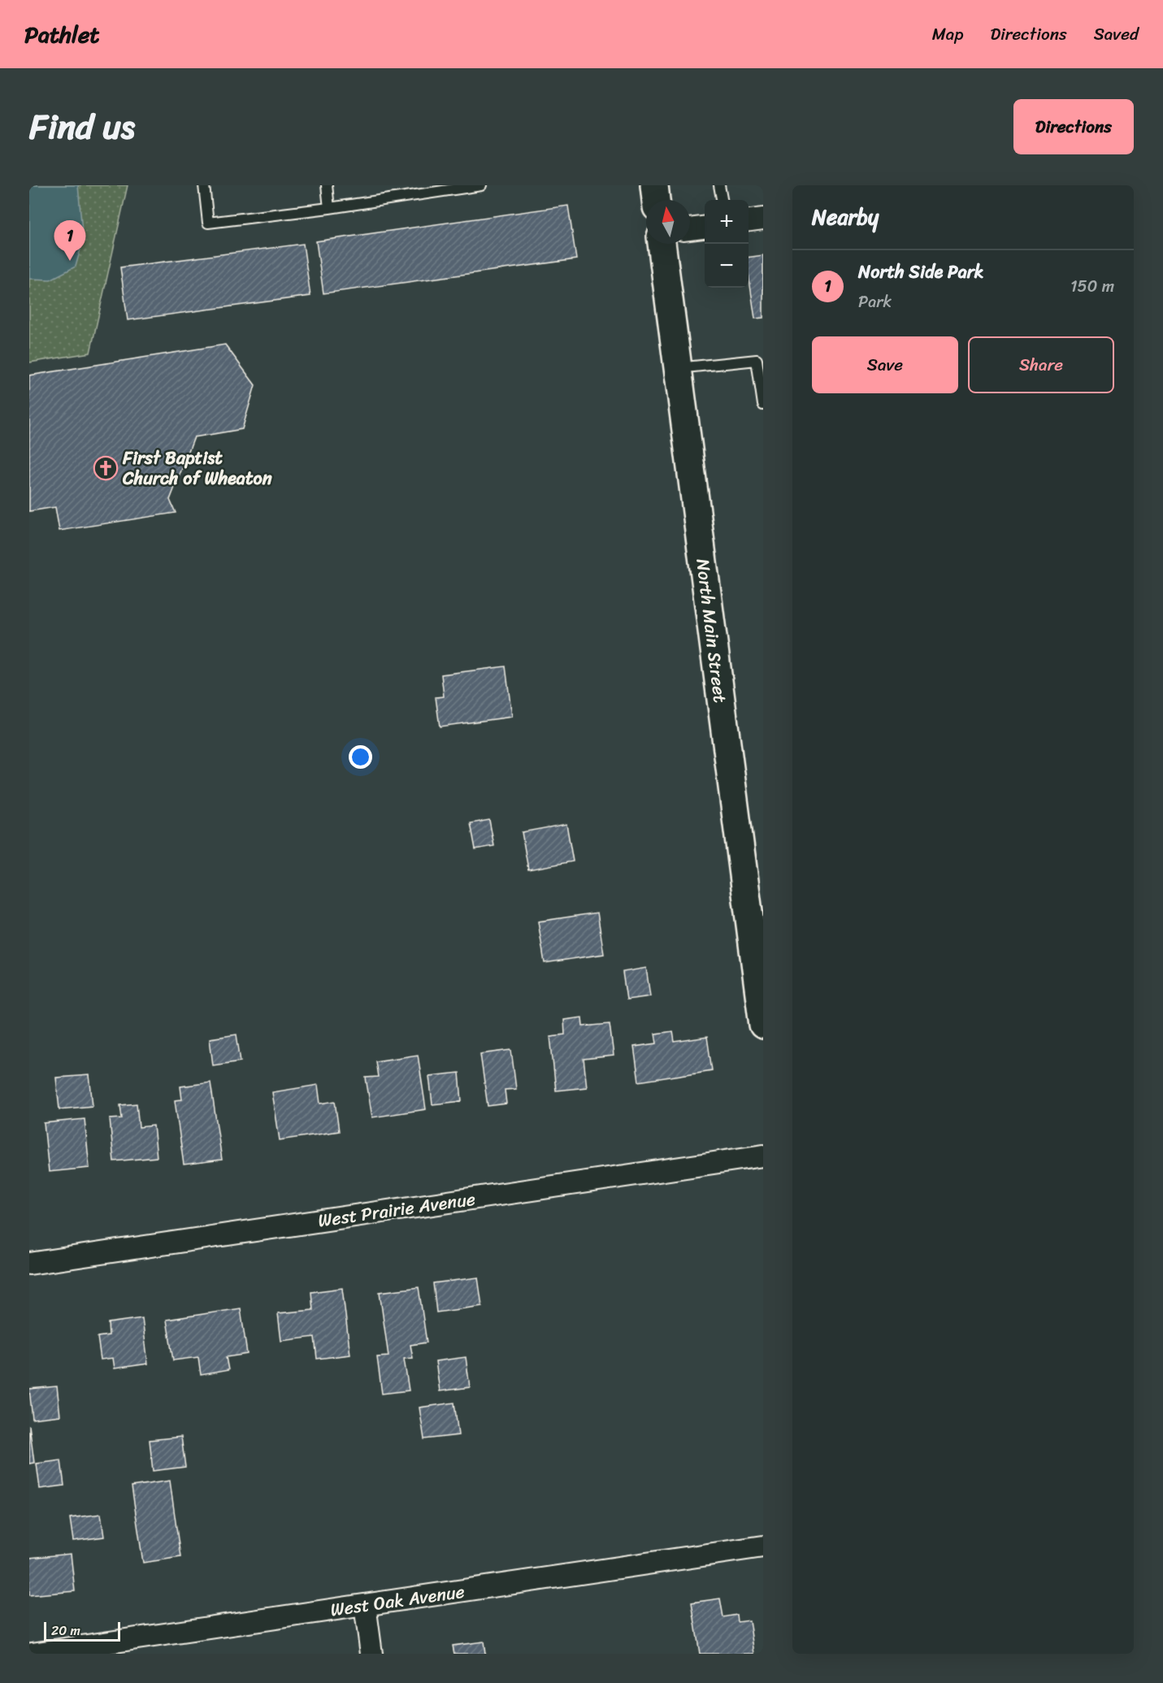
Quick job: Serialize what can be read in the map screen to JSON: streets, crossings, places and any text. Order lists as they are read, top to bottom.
{
  "streets": {
    "street": ["North Main Street", "West Prairie Avenue", "West Oak Avenue"]
  },
  "places": {
    "church": ["First Baptist Church of Wheaton"]
  },
  "scale_bar": "20 m",
  "north": "top",
  "page": {
    "header": "Pathlet",
    "nav": ["Map", "Directions", "Saved"],
    "title": "Find us",
    "buttons": [
      "Directions",
      ["Save", "Share"]
    ],
    "heading": "Nearby",
    "map_buttons": ["+", "−"],
    "pins": "1",
    "list": [
      {
        "mark": "1",
        "name": "North Side Park",
        "note": "Park",
        "value": "150 m"
      }
    ],
    "scale": "20 m"
  }
}
